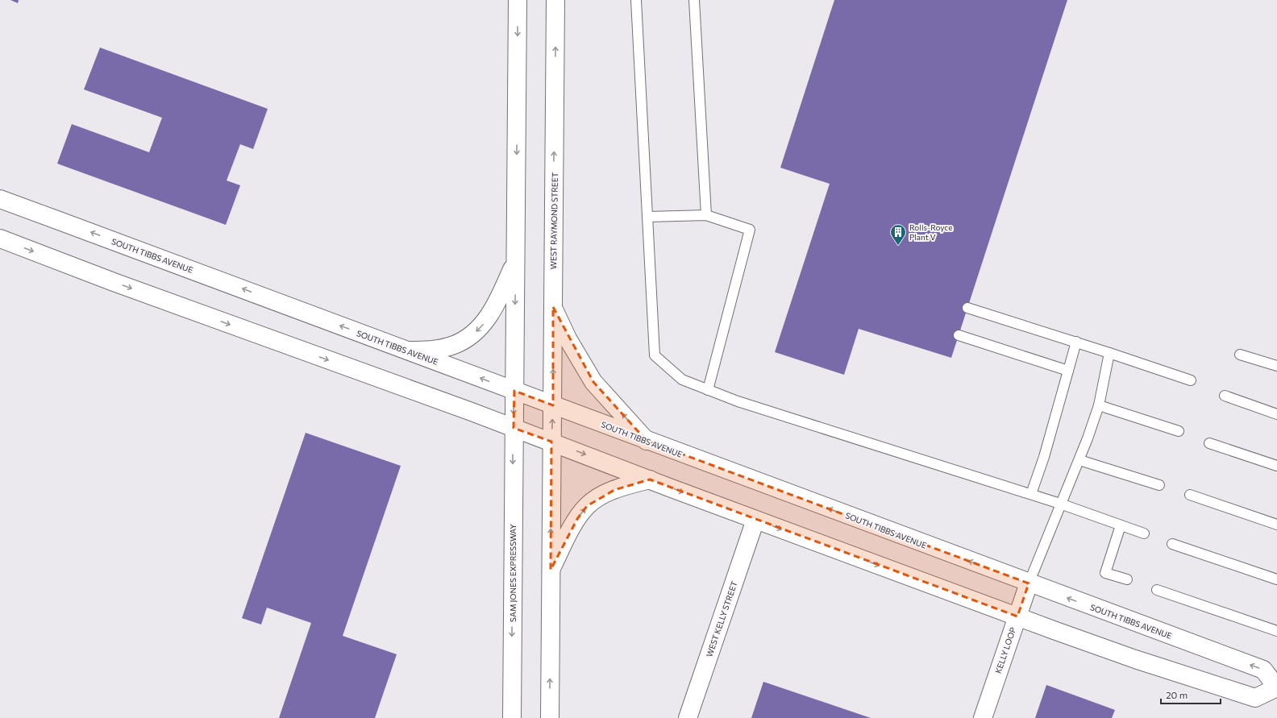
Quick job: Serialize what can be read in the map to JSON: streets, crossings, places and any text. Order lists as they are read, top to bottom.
{
  "streets": {
    "main road": [
      "WEST RAYMOND STREET",
      "SOUTH TIBBS AVENUE",
      "SAM JONES EXPRESSWAY",
      "WEST KELLY STREET",
      "KELLY LOOP"
    ]
  },
  "crossings": [
    ["WEST RAYMOND STREET", "SOUTH TIBBS AVENUE"],
    ["SOUTH TIBBS AVENUE", "SAM JONES EXPRESSWAY"],
    ["SOUTH TIBBS AVENUE", "WEST KELLY STREET"],
    ["SOUTH TIBBS AVENUE", "KELLY LOOP"]
  ],
  "places": {
    "building": ["Rolls-Royce Plant V"]
  },
  "scale_bar": "20 m"
}
